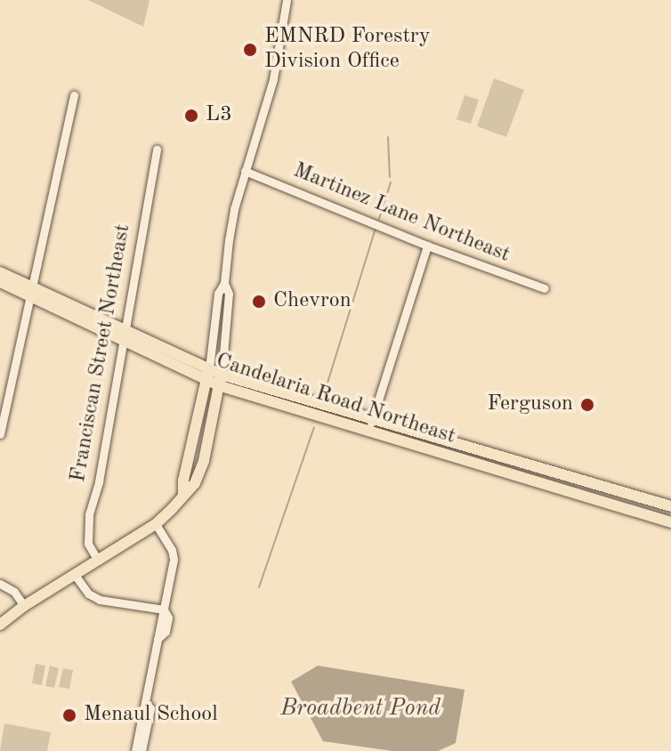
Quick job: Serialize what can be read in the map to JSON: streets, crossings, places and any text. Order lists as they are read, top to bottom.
{
  "streets": {
    "main road": ["Candelaria Road Northeast"],
    "street": ["Martinez Lane Northeast", "Franciscan Street Northeast"]
  },
  "crossings": [
    ["Franciscan Street Northeast", "Candelaria Road Northeast"]
  ],
  "water": ["Broadbent Pond"],
  "places": [
    "EMNRD Forestry Division Office",
    "L3",
    "Chevron",
    "Ferguson",
    "Menaul School"
  ]
}
